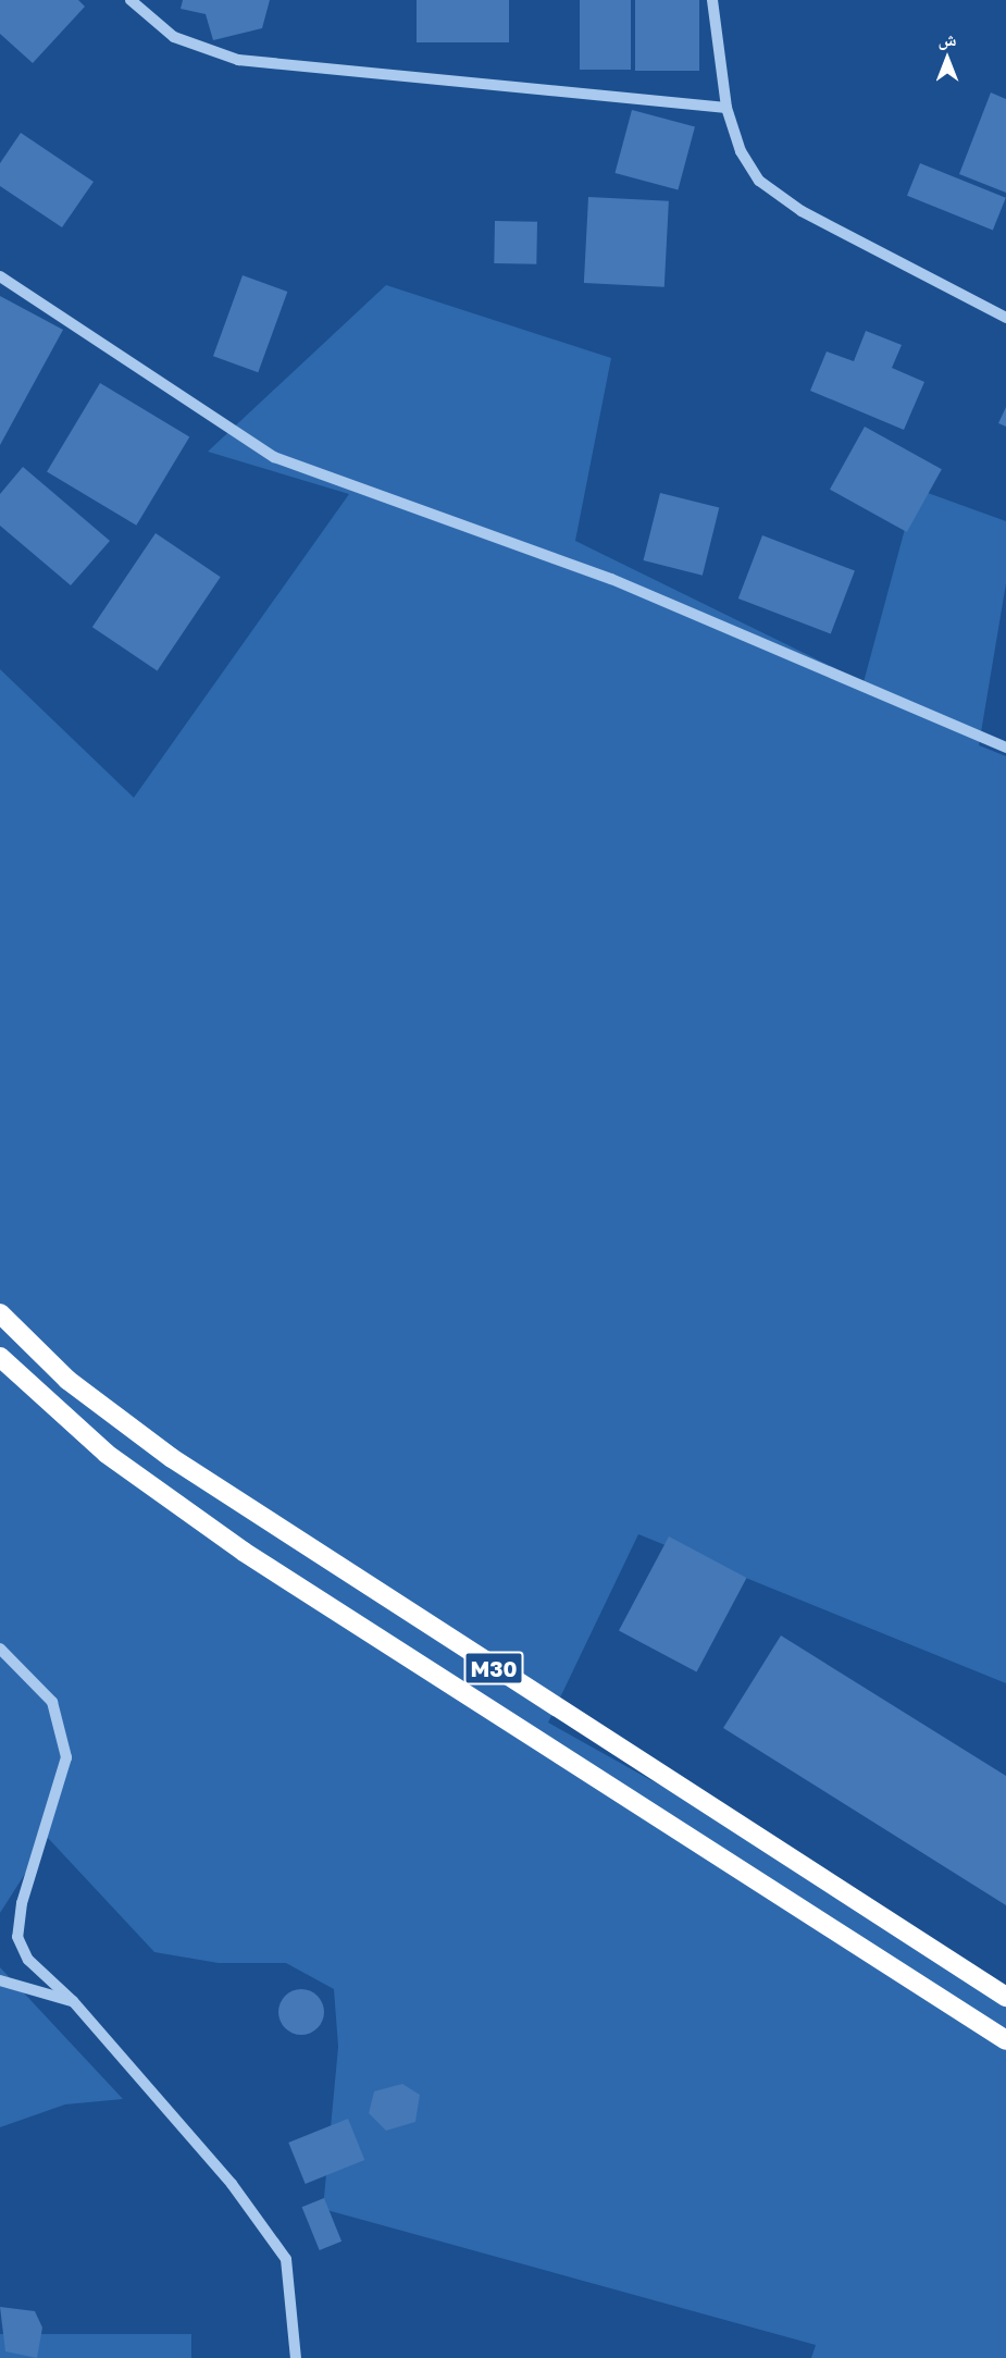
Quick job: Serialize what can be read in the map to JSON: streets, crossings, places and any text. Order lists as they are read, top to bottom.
{
  "streets": {
    "highway": ["M30"]
  },
  "north": "top"
}
